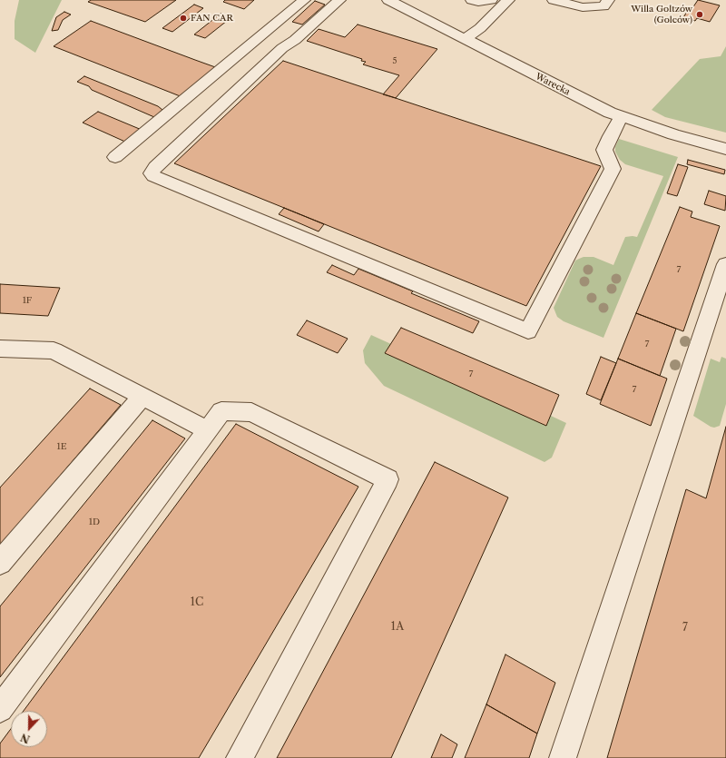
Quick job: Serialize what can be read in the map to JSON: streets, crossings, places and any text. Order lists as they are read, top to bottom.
{
  "streets": {
    "street": ["Warecka"]
  },
  "places": ["Willa Goltzów (Golców)", "FAN CAR"],
  "house_numbers": [
    "5",
    "7",
    "1F",
    "7",
    "7",
    "7",
    "1E",
    "1D",
    "1C",
    "1A",
    "7"
  ],
  "north": "bottom"
}
